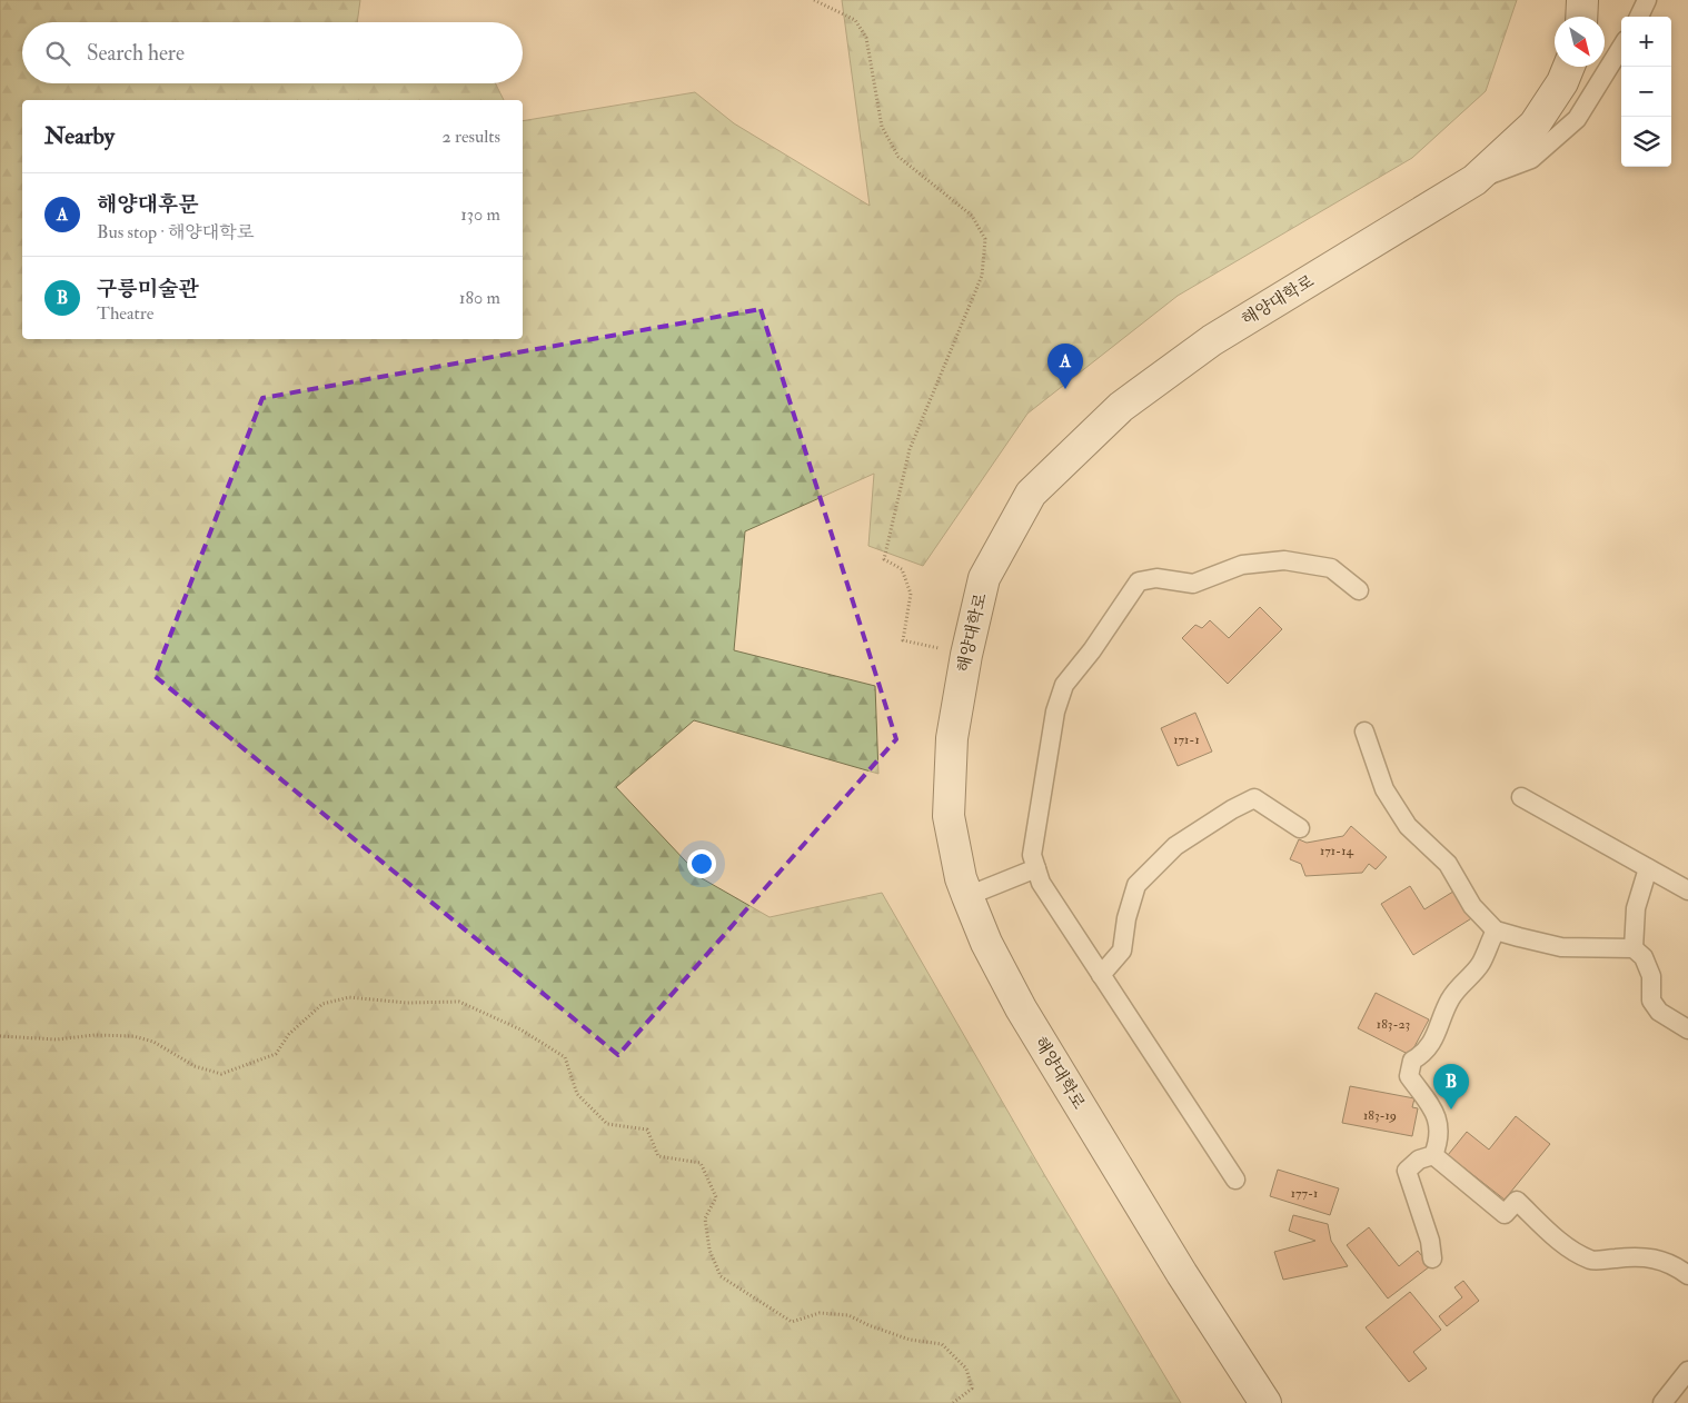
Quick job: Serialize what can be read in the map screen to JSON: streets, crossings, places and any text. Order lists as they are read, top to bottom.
{
  "streets": {
    "street": ["해양대학로"]
  },
  "house_numbers": [
    "171-1",
    "171-14",
    "183-23",
    "183-19",
    "177-1"
  ],
  "north": "bottom right",
  "page": {
    "map_buttons": ["+", "−"],
    "search": "Search here",
    "heading": ["Nearby", "2 results"],
    "list": [
      {
        "mark": "A",
        "name": "해양대후문",
        "note": "Bus stop · 해양대학로",
        "value": "130 m"
      },
      {
        "mark": "B",
        "name": "구릉미술관",
        "note": "Theatre",
        "value": "180 m"
      }
    ],
    "pins": ["A", "B"]
  }
}
